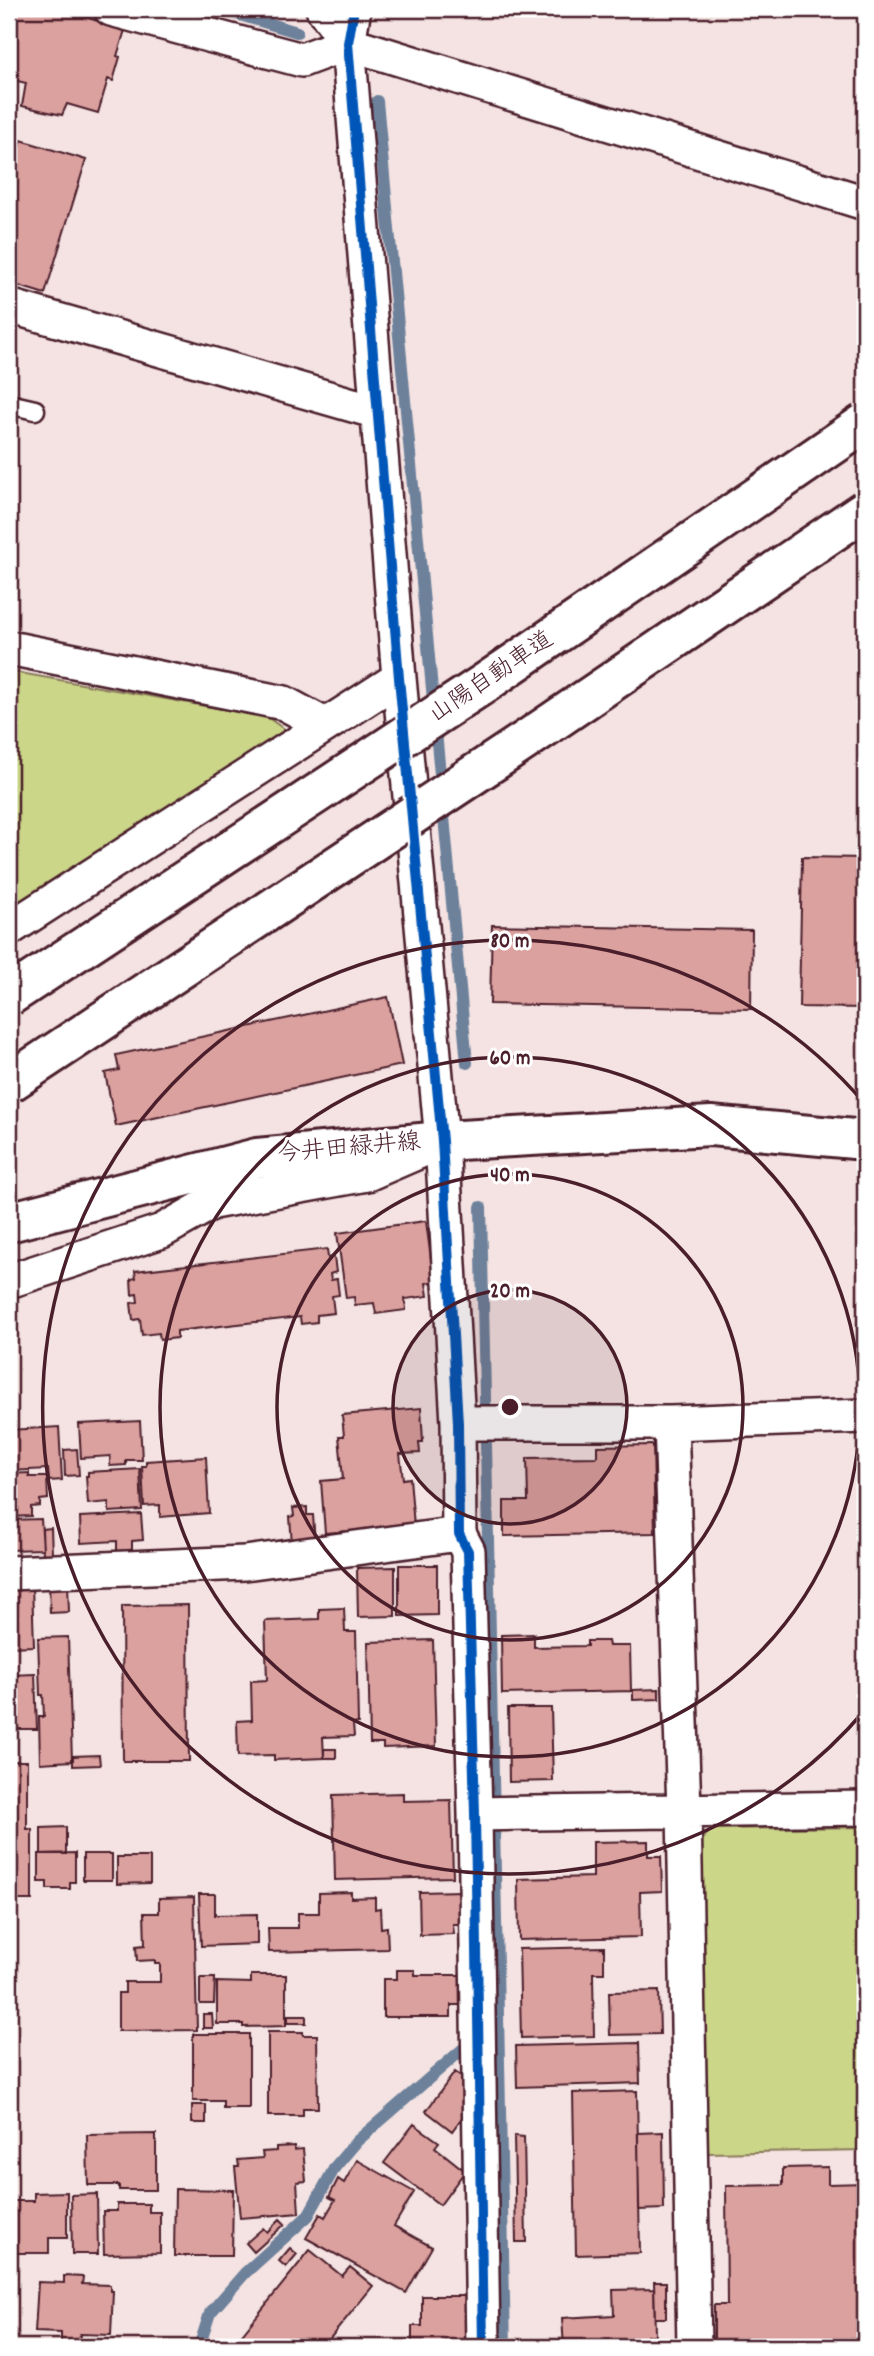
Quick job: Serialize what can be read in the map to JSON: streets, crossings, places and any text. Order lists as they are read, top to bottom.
{
  "streets": {
    "main road": ["山陽自動車道", "今井田緑井線"]
  },
  "rings": [
    "80 m",
    "60 m",
    "40 m",
    "20 m"
  ]
}
